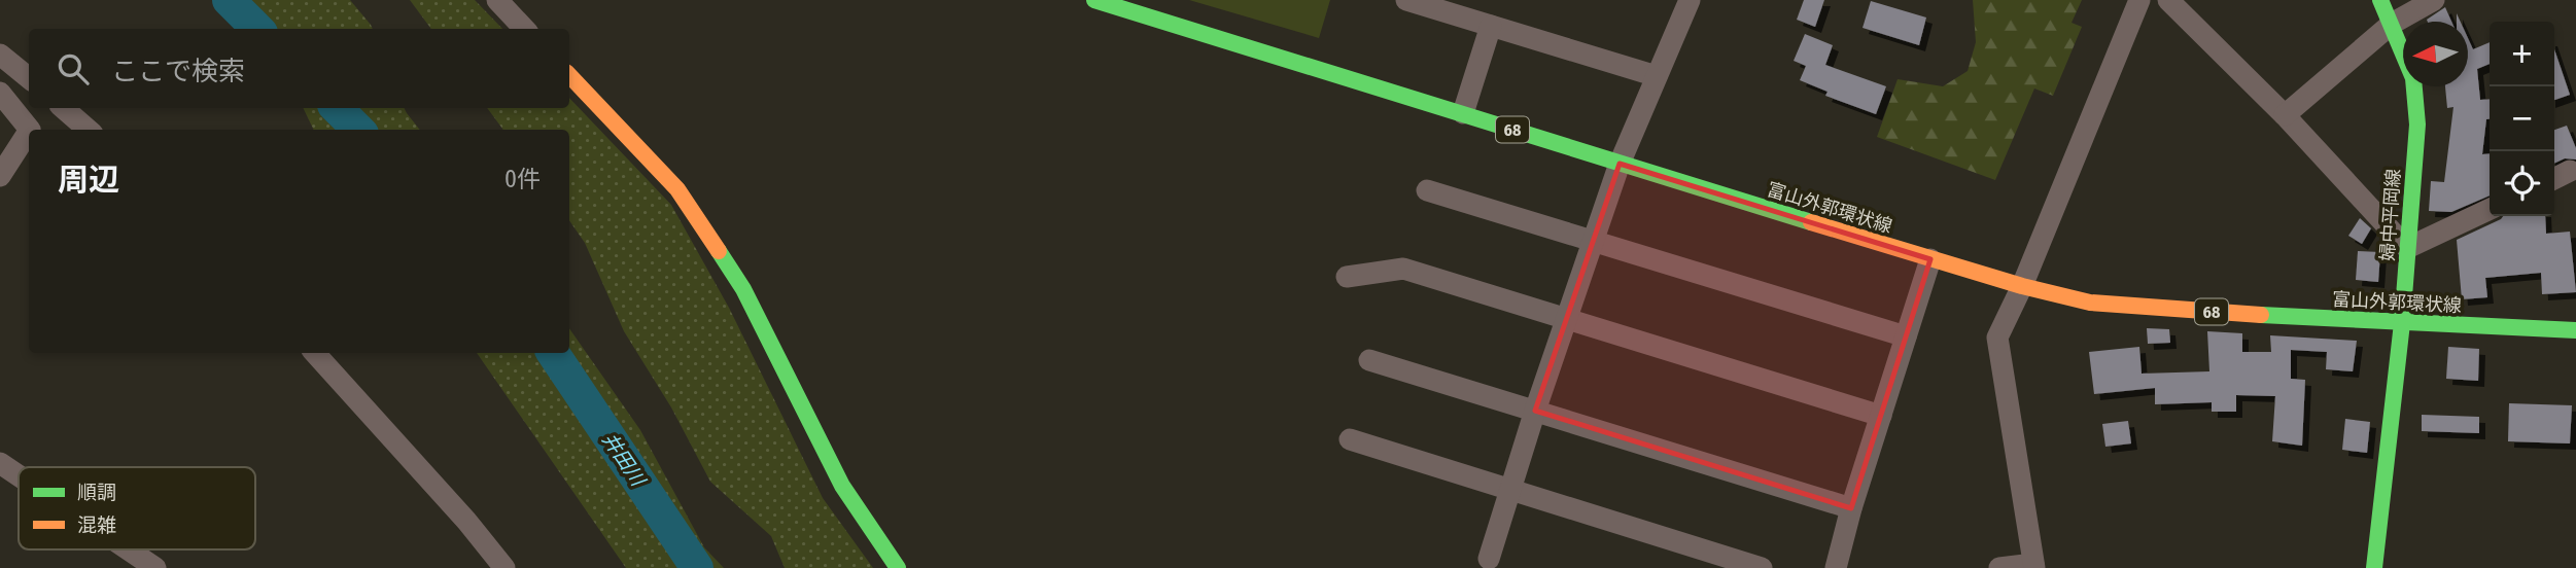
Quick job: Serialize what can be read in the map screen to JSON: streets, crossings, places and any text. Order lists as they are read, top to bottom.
{
  "streets": {
    "main road": ["68", "富山外郭環状線", "婦中平岡線"]
  },
  "crossings": [
    ["富山外郭環状線", "婦中平岡線"]
  ],
  "water": ["井田川"],
  "legend": ["順調", "混雑"],
  "north": "left",
  "page": {
    "map_buttons": ["+", "−"],
    "search": "ここで検索",
    "heading": ["周辺", "0件"]
  }
}
